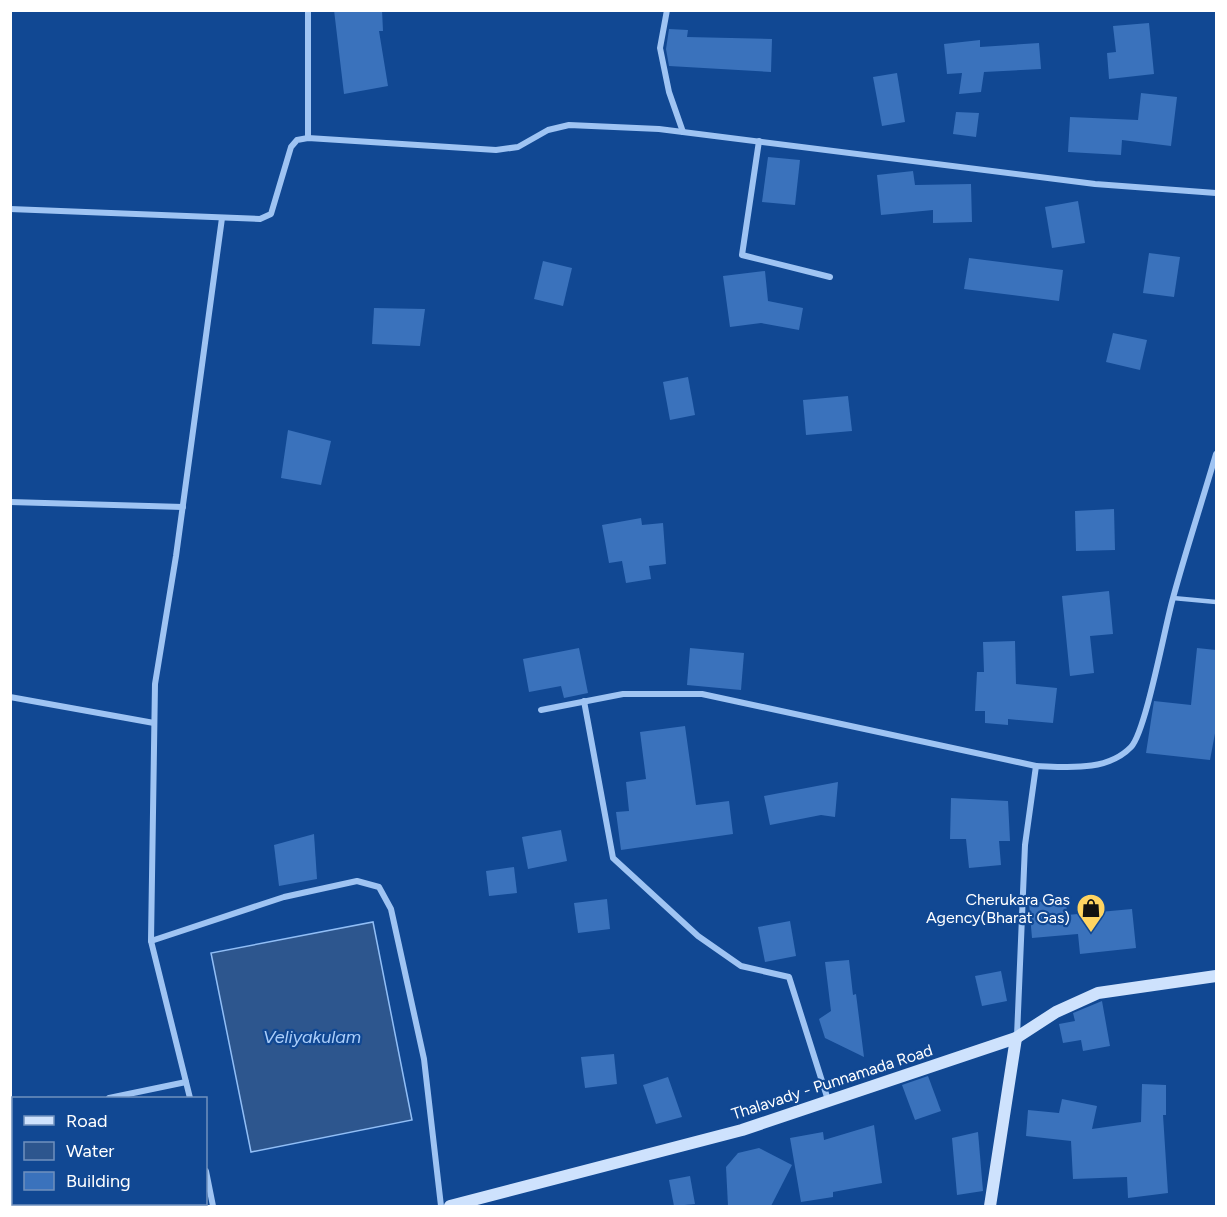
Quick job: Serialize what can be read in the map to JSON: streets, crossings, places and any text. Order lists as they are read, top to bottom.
{
  "streets": {
    "main road": ["Thalavady - Punnamada Road"]
  },
  "water": ["Veliyakulam"],
  "places": {
    "shop": ["Cherukara Gas Agency(Bharat Gas)"]
  },
  "legend": ["Road", "Water", "Building"]
}
